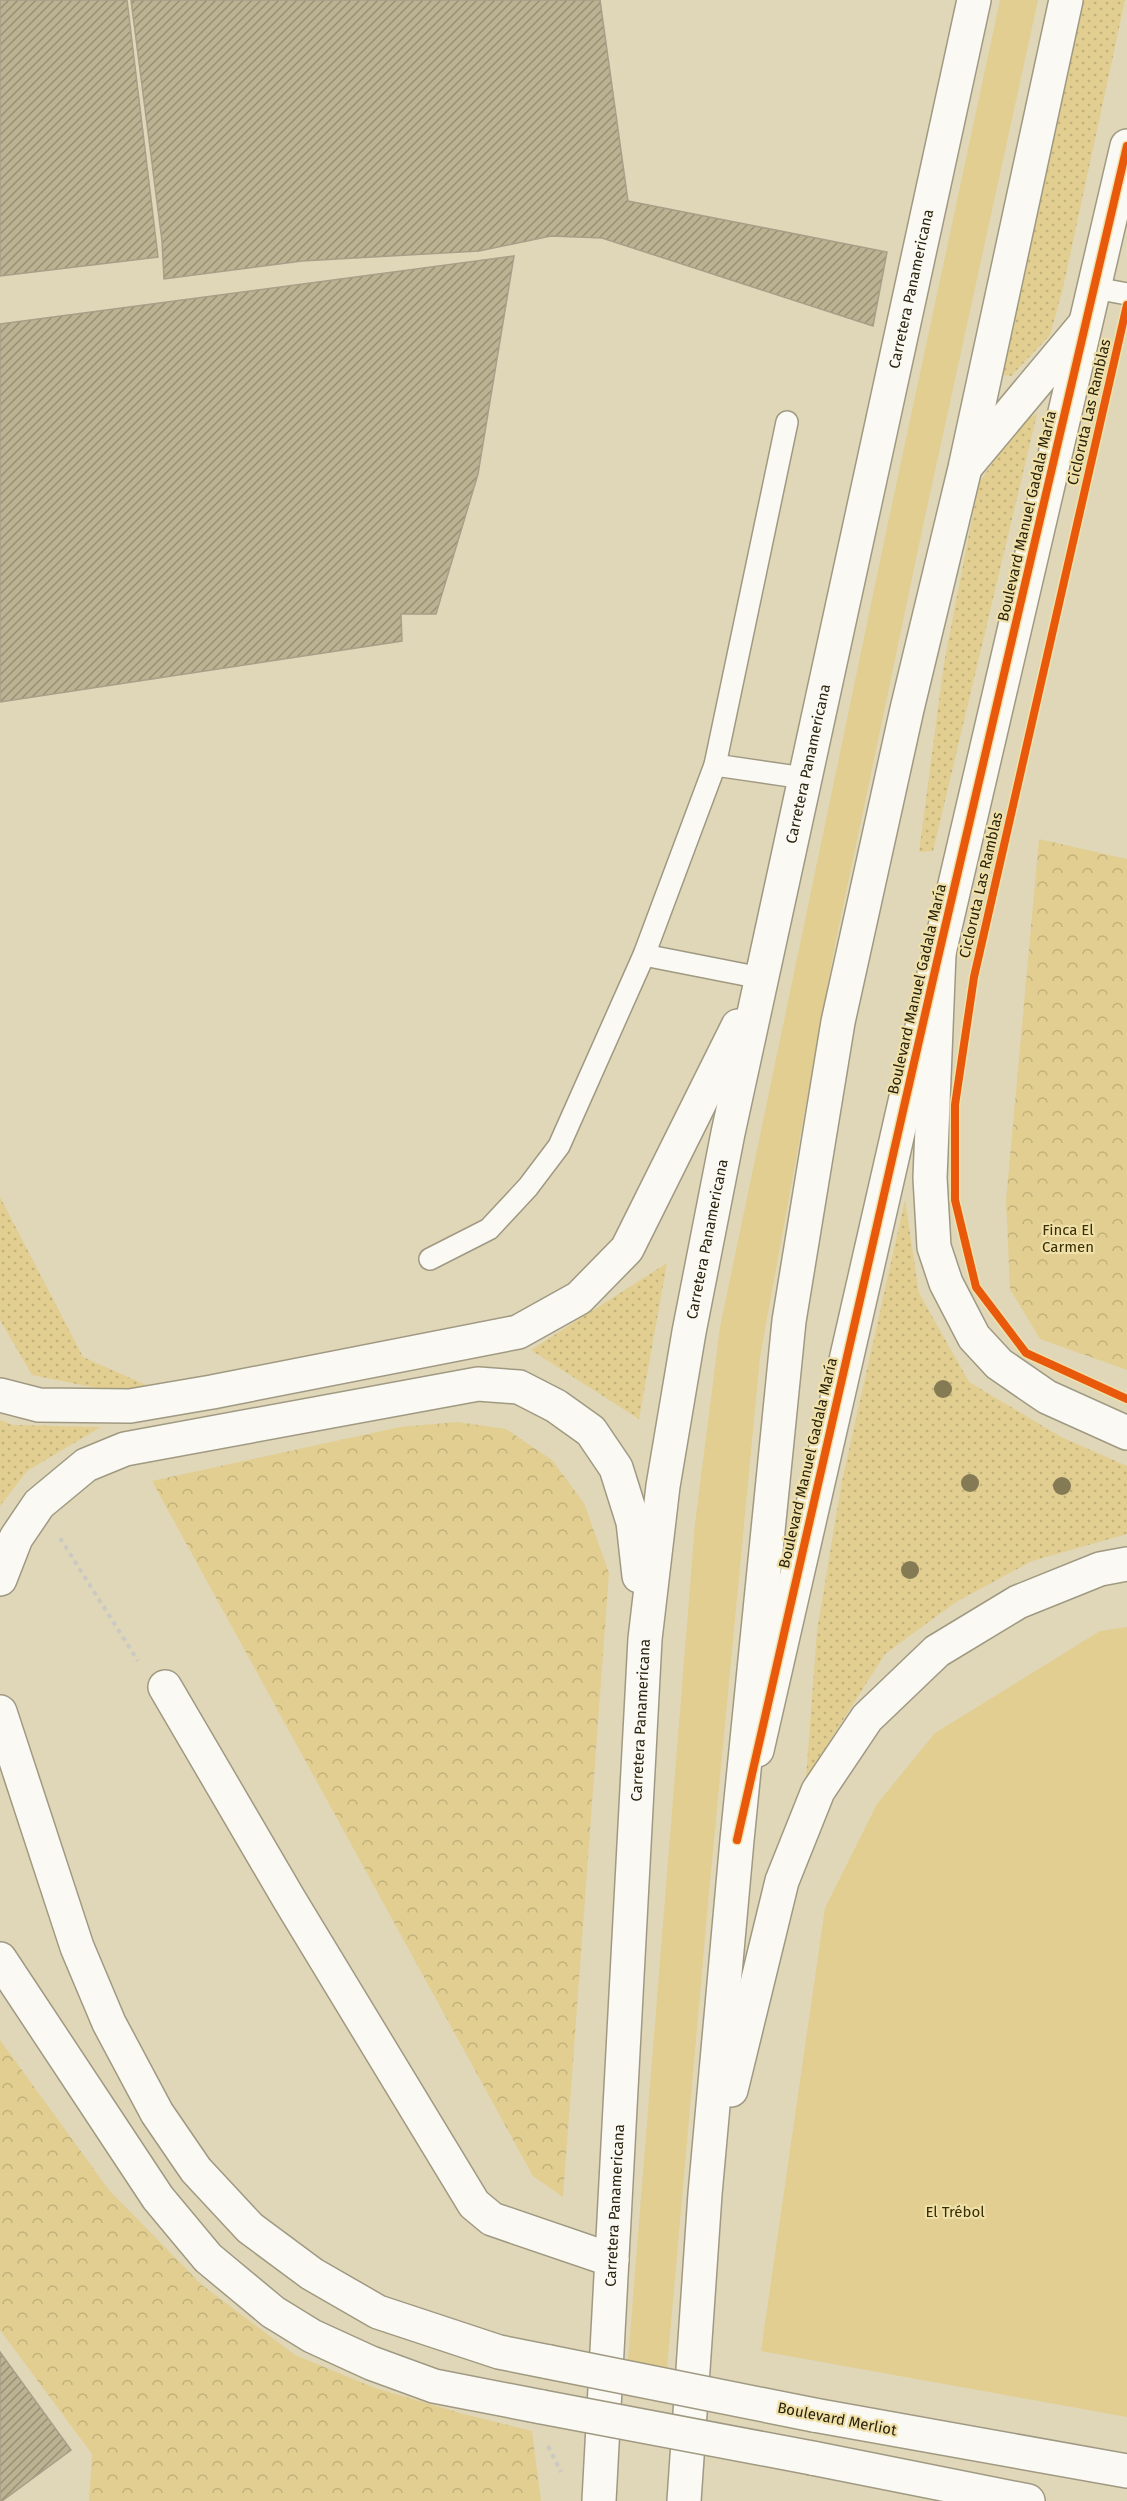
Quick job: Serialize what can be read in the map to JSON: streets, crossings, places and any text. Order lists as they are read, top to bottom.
{
  "streets": {
    "main road": ["Carretera Panamericana", "Boulevard Manuel Gadala María", "Boulevard Merliot"],
    "cycle path": ["Cicloruta Las Ramblas"]
  },
  "parks": ["Finca El Carmen", "El Trébol"]
}
